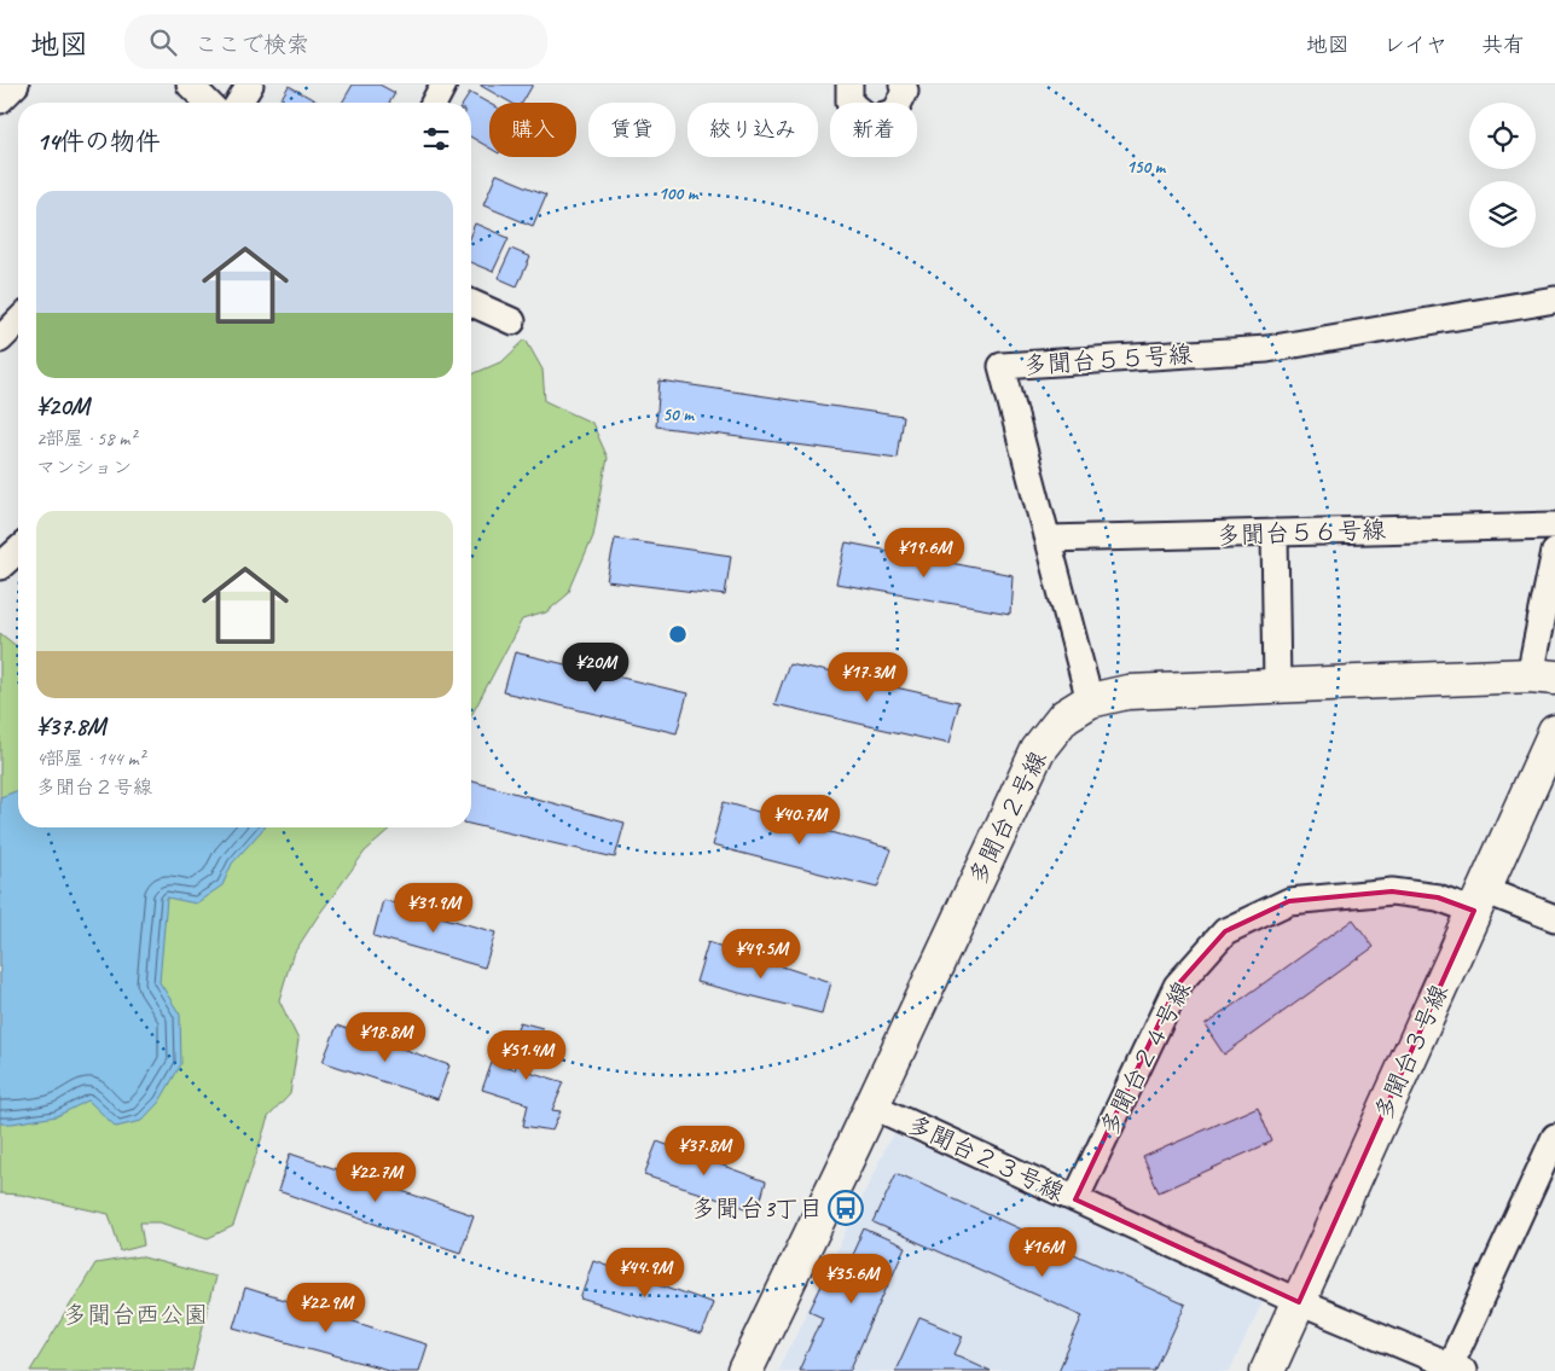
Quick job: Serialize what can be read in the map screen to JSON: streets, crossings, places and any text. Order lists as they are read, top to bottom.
{
  "streets": {
    "street": [
      "多聞台５５号線",
      "多聞台５６号線",
      "多聞台２号線",
      "多聞台３号線",
      "多聞台２４号線",
      "多聞台２３号線"
    ]
  },
  "crossings": [
    ["多聞台５５号線", "多聞台５６号線"],
    ["多聞台５５号線", "多聞台２号線"],
    ["多聞台２号線", "多聞台２３号線"],
    ["多聞台３号線", "多聞台２４号線"],
    ["多聞台３号線", "多聞台２３号線"],
    ["多聞台２４号線", "多聞台２３号線"]
  ],
  "parks": ["多聞台西公園"],
  "places": {
    "bus stop": ["多聞台3丁目"]
  },
  "page": {
    "header": "地図",
    "search": "ここで検索",
    "nav": ["地図", "レイヤ", "共有"],
    "chip": [
      "購入",
      "賃貸",
      "絞り込み",
      "新着"
    ],
    "heading": "14件の物件",
    "list": [
      {
        "name": "¥20M",
        "note": "2部屋 · 58 m² · マンション"
      },
      {
        "name": "¥37.8M",
        "note": "4部屋 · 144 m² · 多聞台２号線"
      }
    ],
    "price": [
      "¥19.6M",
      "¥20M",
      "¥17.3M",
      "¥40.7M",
      "¥31.9M",
      "¥49.5M",
      "¥18.8M",
      "¥51.4M",
      "¥37.8M",
      "¥22.7M",
      "¥16M",
      "¥44.9M",
      "¥35.6M",
      "¥22.9M"
    ]
  },
  "rings": ["150 m", "100 m", "50 m"]
}
